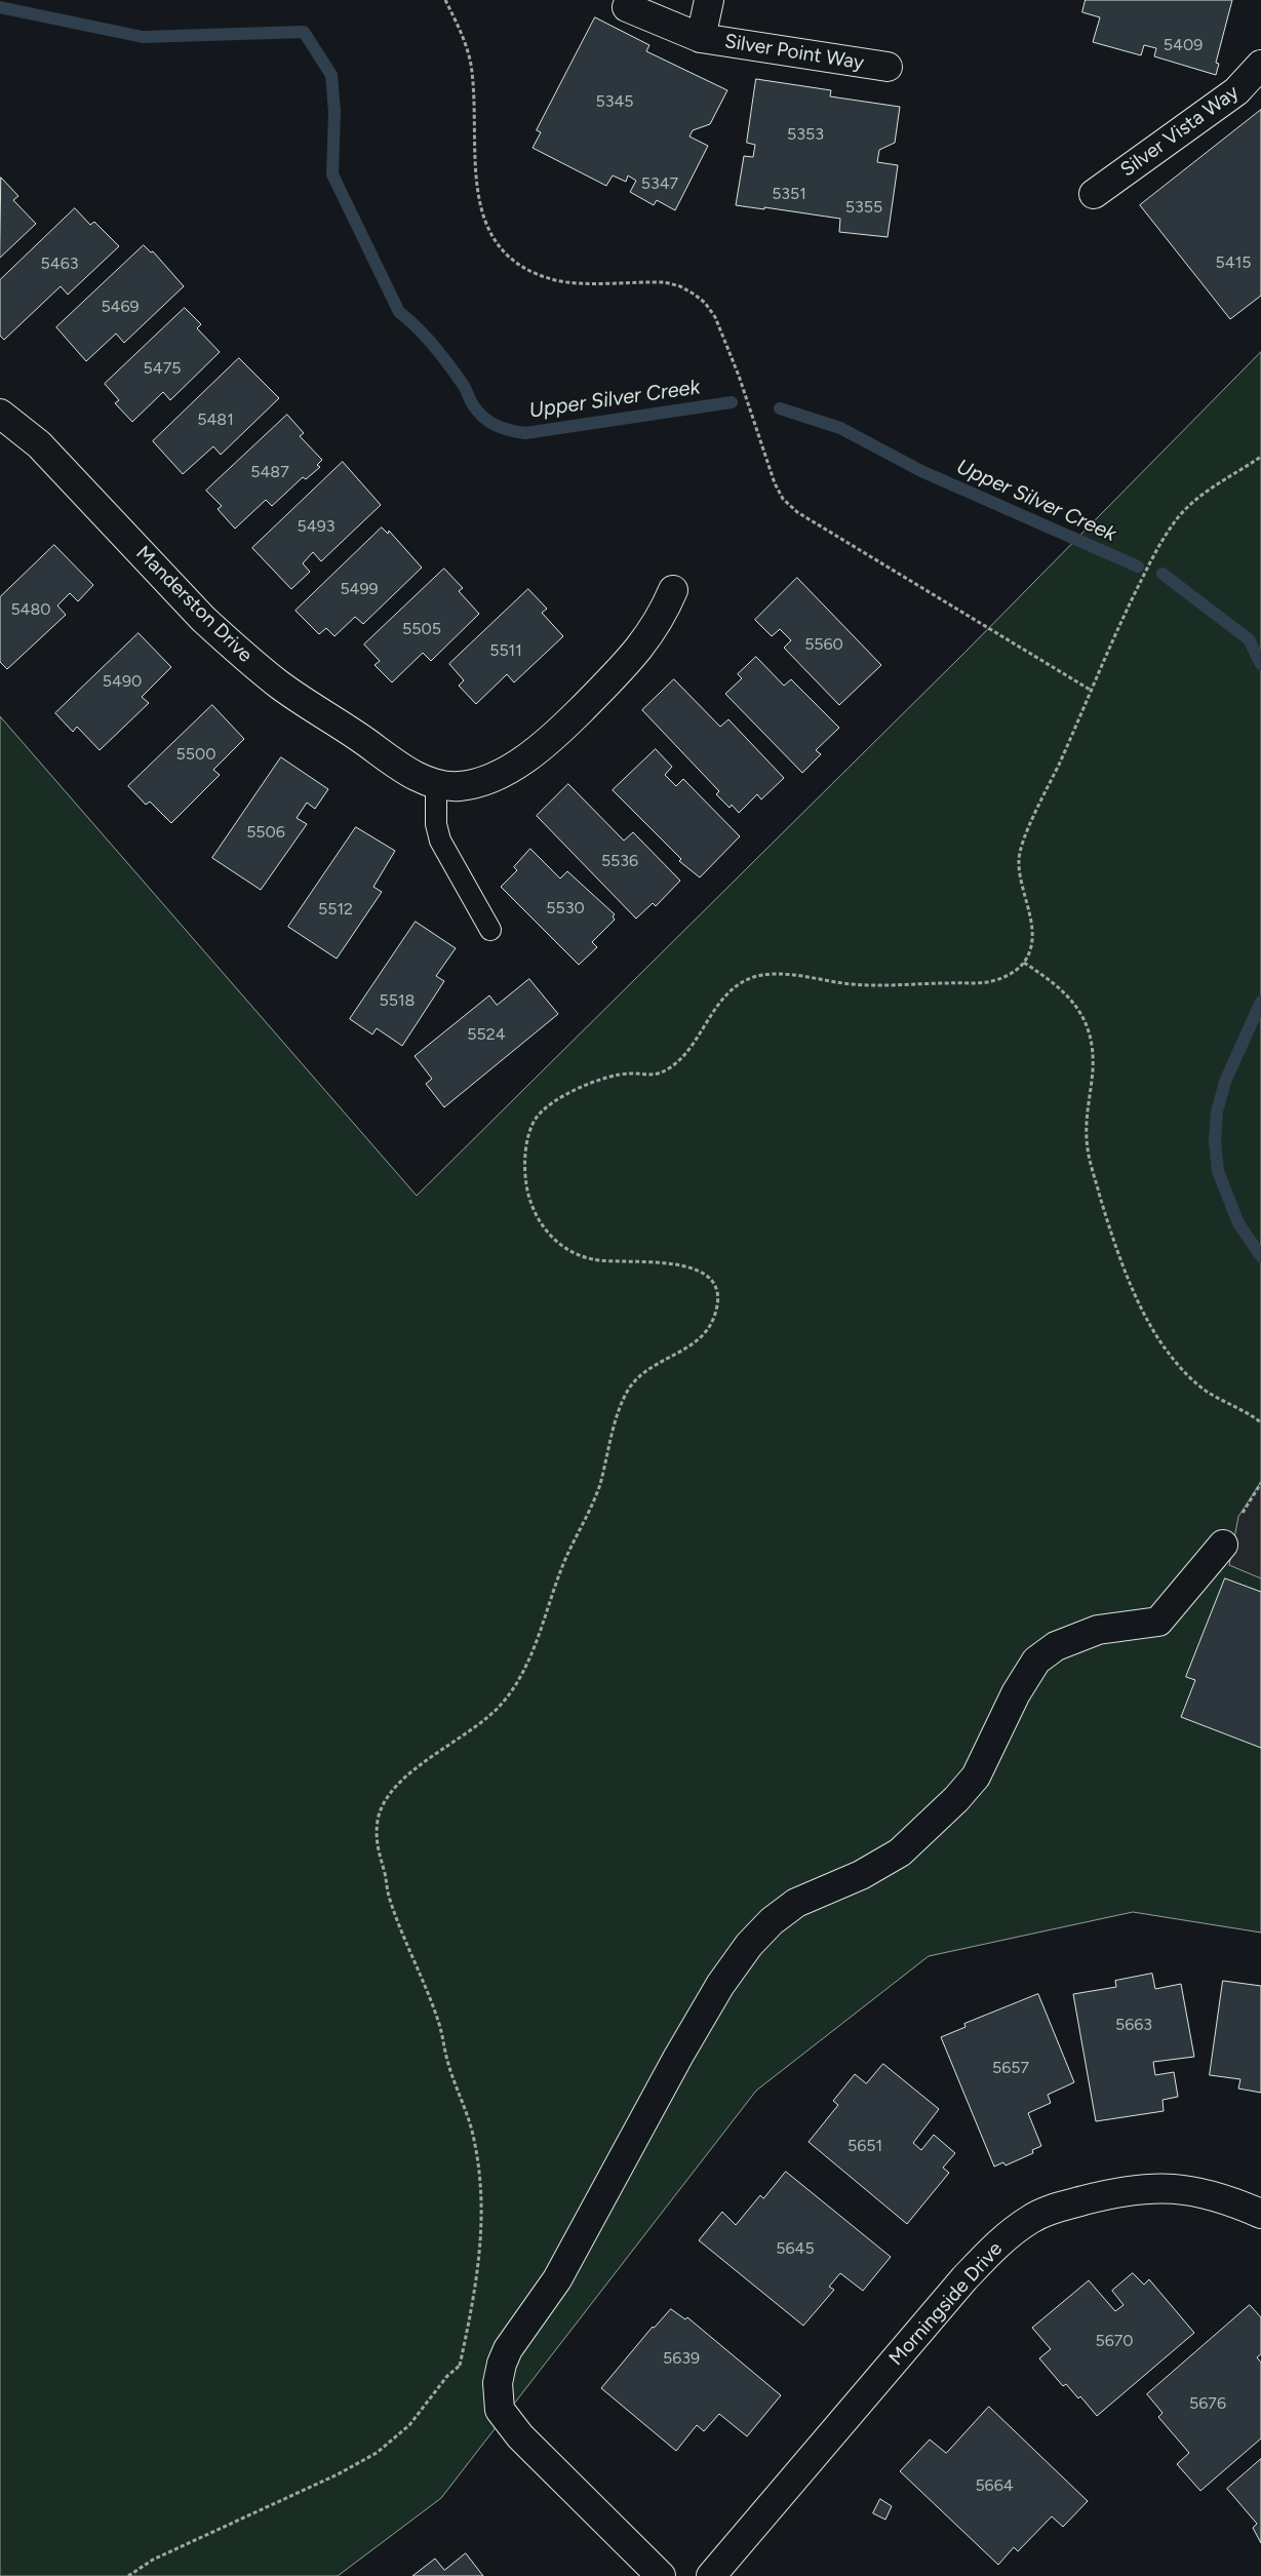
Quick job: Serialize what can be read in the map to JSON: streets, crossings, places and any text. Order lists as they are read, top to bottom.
{
  "streets": {
    "street": [
      "Silver Point Way",
      "Silver Vista Way",
      "Manderston Drive",
      "Morningside Drive"
    ]
  },
  "water": ["Upper Silver Creek"],
  "house_numbers": [
    "5409",
    "5345",
    "5353",
    "5347",
    "5351",
    "5355",
    "5415",
    "5463",
    "5469",
    "5475",
    "5481",
    "5487",
    "5493",
    "5499",
    "5480",
    "5505",
    "5560",
    "5511",
    "5490",
    "5500",
    "5506",
    "5536",
    "5530",
    "5512",
    "5518",
    "5524",
    "5663",
    "5657",
    "5651",
    "5645",
    "5670",
    "5639",
    "5676",
    "5664"
  ]
}
